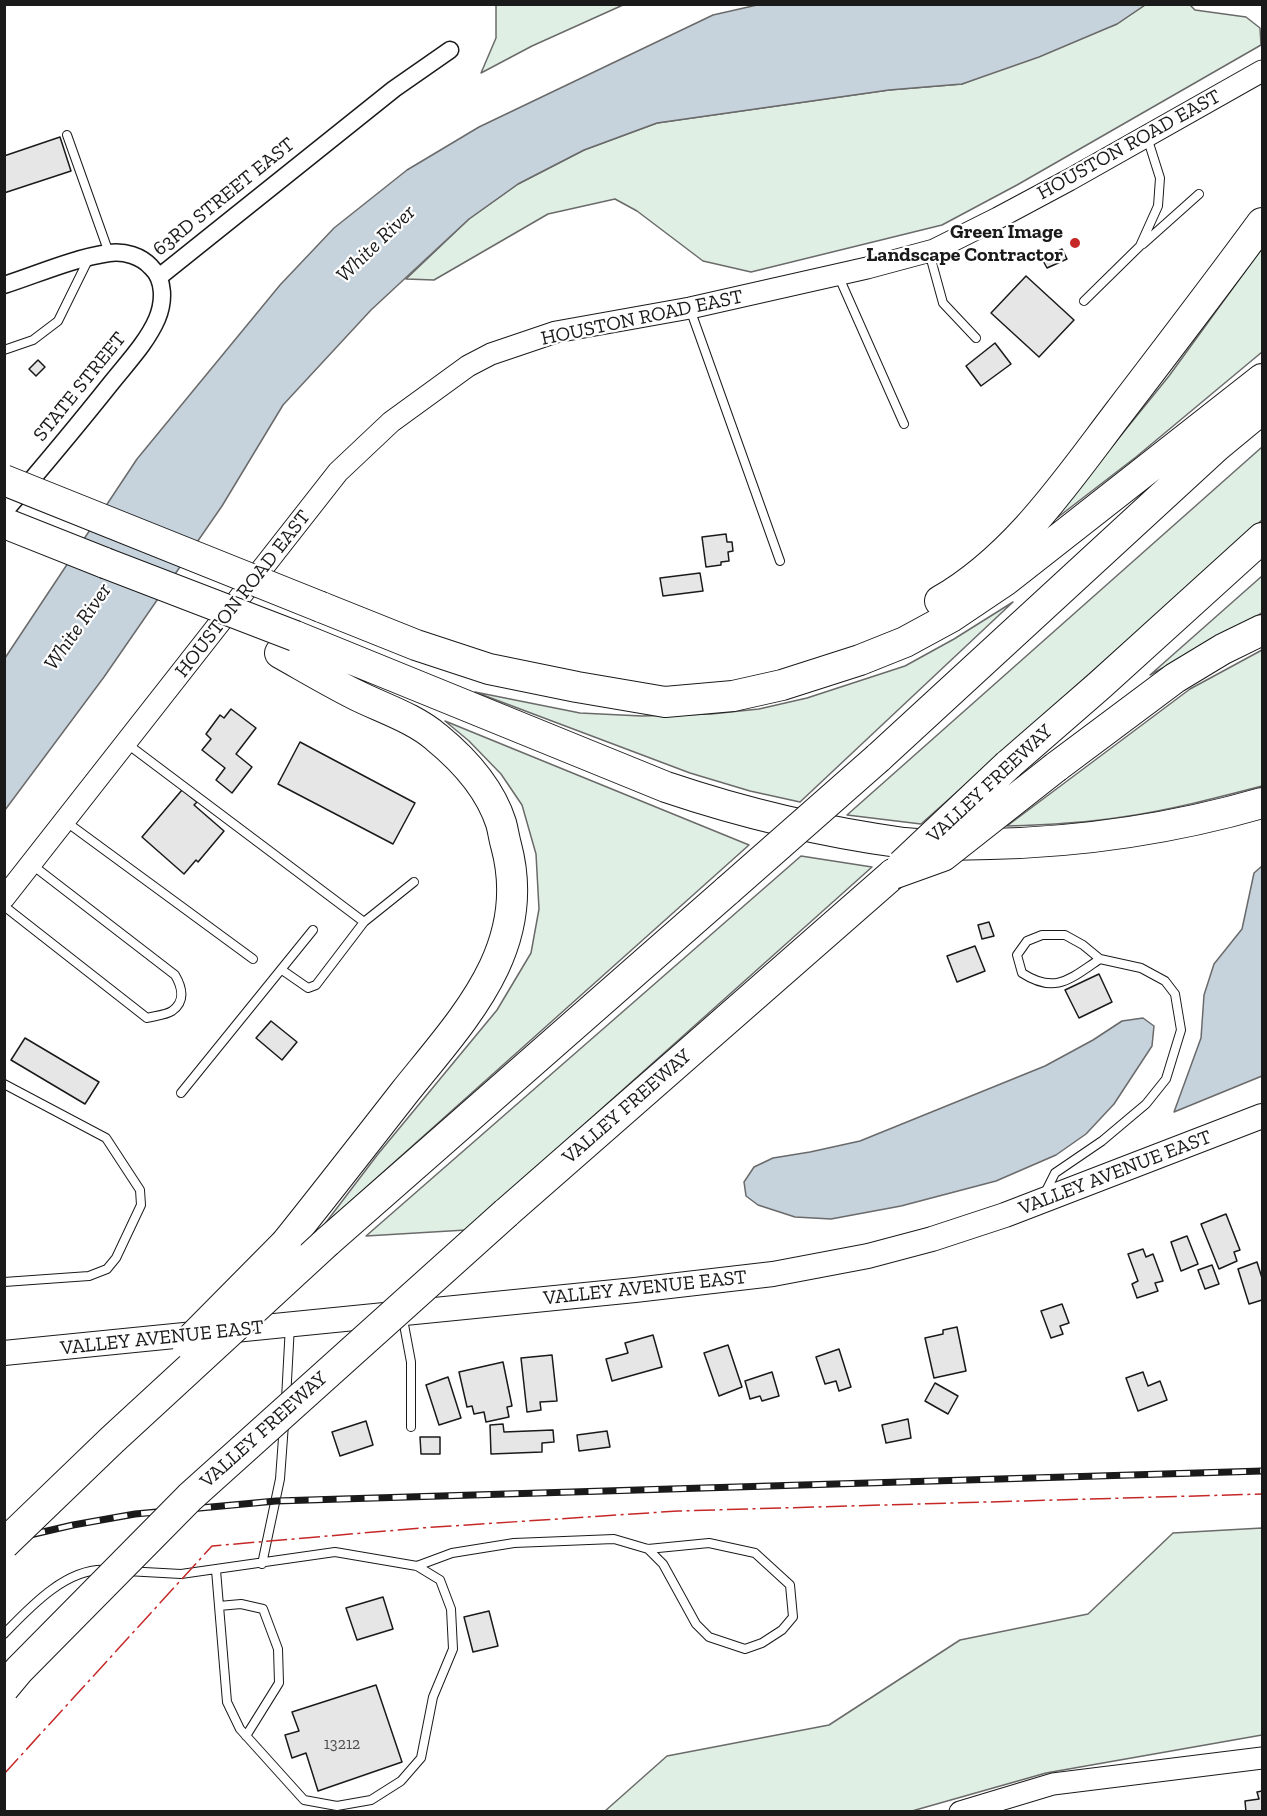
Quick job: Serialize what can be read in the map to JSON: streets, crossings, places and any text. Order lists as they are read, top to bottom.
{
  "streets": {
    "highway": ["VALLEY FREEWAY"],
    "main road": ["VALLEY AVENUE EAST"],
    "street": ["HOUSTON ROAD EAST", "63RD STREET EAST", "STATE STREET"]
  },
  "crossings": [
    ["63RD STREET EAST", "STATE STREET"]
  ],
  "water": ["White River"],
  "places": ["Green Image Landscape Contractor"],
  "house_numbers": ["13212"]
}
